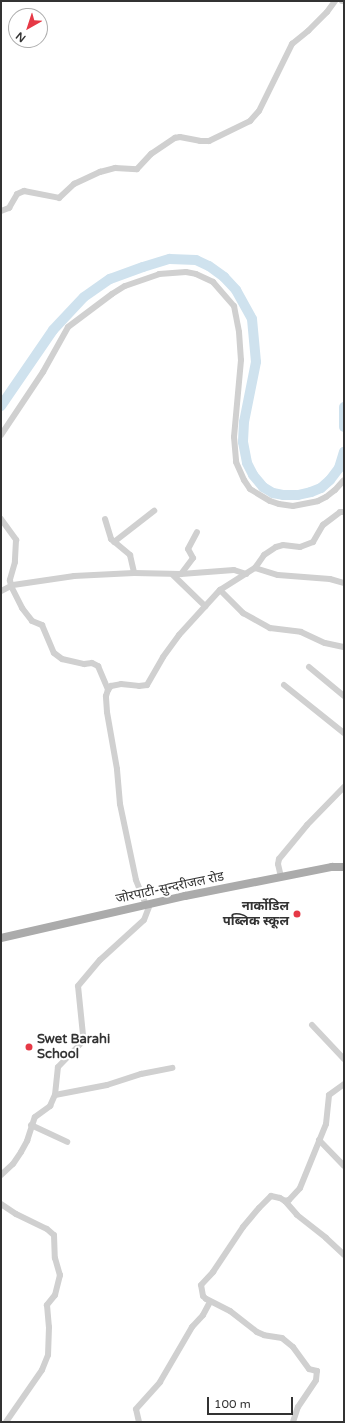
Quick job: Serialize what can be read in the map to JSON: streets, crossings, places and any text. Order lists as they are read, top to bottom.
{
  "streets": {
    "main road": ["जोरपाटी-सुन्दरीजल रोड"]
  },
  "places": ["नार्कोडिल पब्लिक स्कूल", "Swet Barahi School"],
  "scale_bar": "100 m",
  "north": "bottom left"
}
